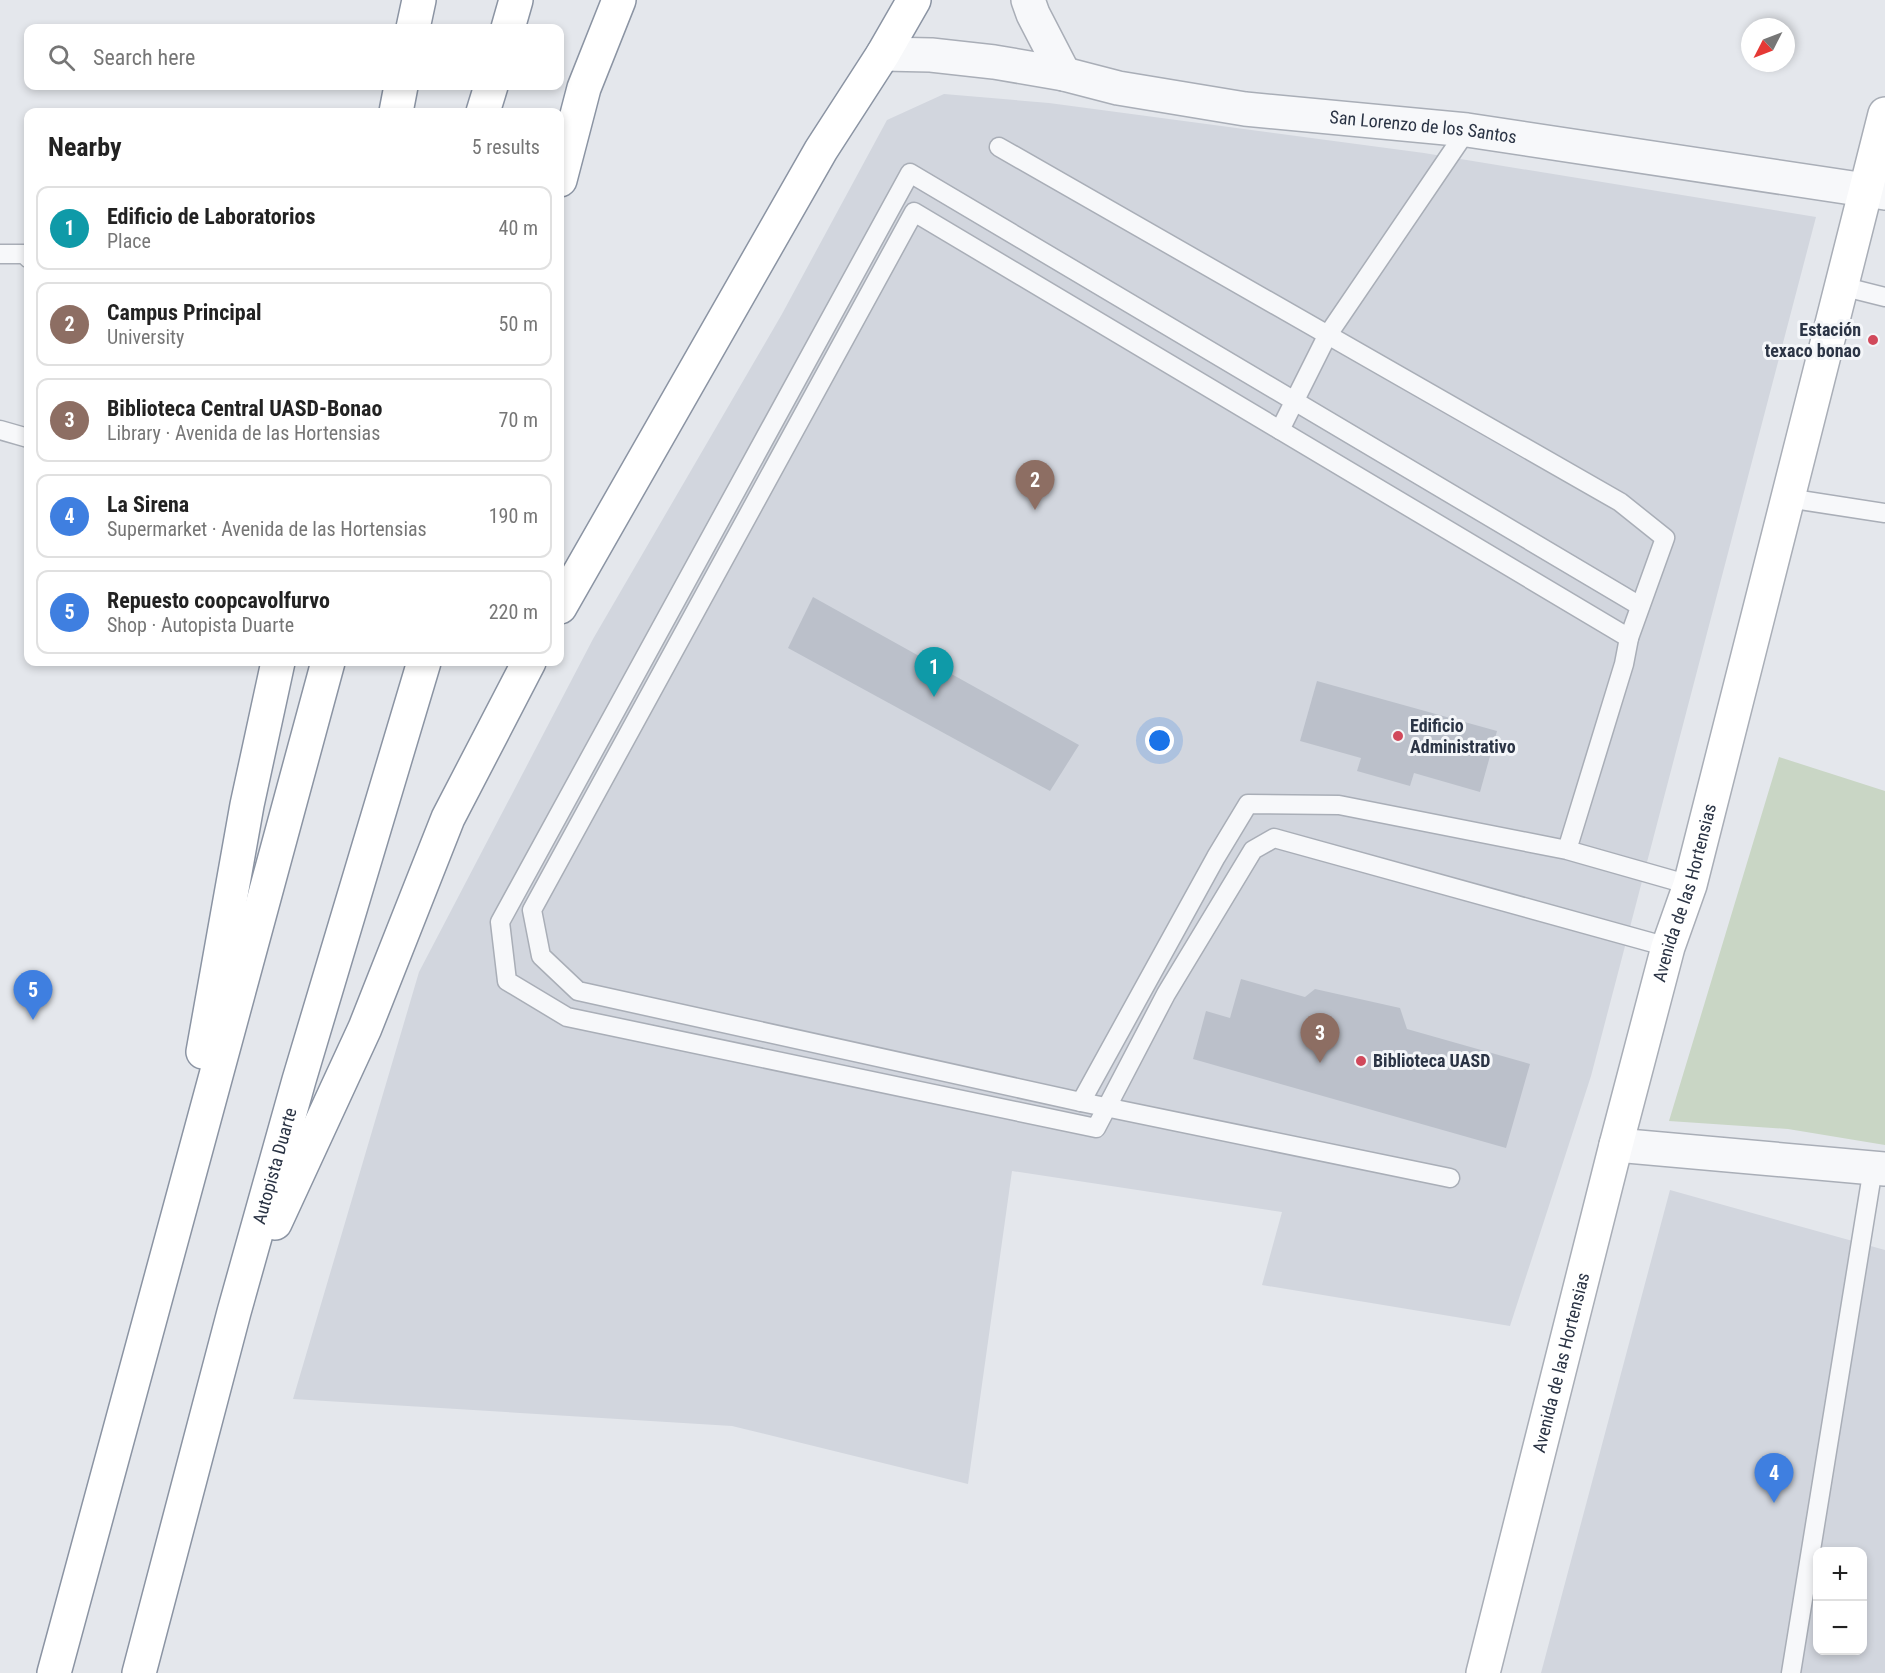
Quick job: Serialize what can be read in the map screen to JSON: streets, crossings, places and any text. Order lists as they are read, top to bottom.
{
  "streets": {
    "main road": ["Avenida de las Hortensias", "Autopista Duarte"],
    "street": ["San Lorenzo de los Santos"]
  },
  "crossings": [
    ["San Lorenzo de los Santos", "Avenida de las Hortensias"]
  ],
  "places": ["Estación texaco bonao", "Edificio Administrativo", "Biblioteca UASD"],
  "north": "bottom left",
  "page": {
    "search": "Search here",
    "heading": ["Nearby", "5 results"],
    "list": [
      {
        "mark": "1",
        "name": "Edificio de Laboratorios",
        "note": "Place",
        "value": "40 m"
      },
      {
        "mark": "2",
        "name": "Campus Principal",
        "note": "University",
        "value": "50 m"
      },
      {
        "mark": "3",
        "name": "Biblioteca Central UASD-Bonao",
        "note": "Library · Avenida de las Hortensias",
        "value": "70 m"
      },
      {
        "mark": "4",
        "name": "La Sirena",
        "note": "Supermarket · Avenida de las Hortensias",
        "value": "190 m"
      },
      {
        "mark": "5",
        "name": "Repuesto coopcavolfurvo",
        "note": "Shop · Autopista Duarte",
        "value": "220 m"
      }
    ],
    "pins": [
      "2",
      "1",
      "5",
      "3",
      "4"
    ],
    "map_buttons": ["+", "−"]
  }
}
